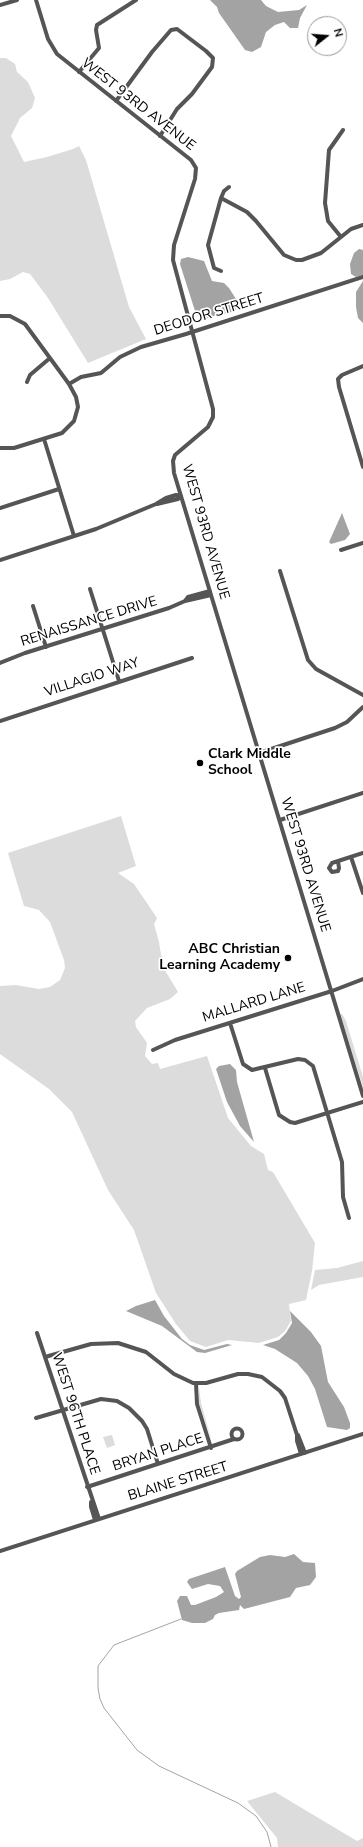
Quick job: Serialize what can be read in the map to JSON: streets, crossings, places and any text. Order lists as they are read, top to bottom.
{
  "streets": {
    "street": [
      "WEST 93RD AVENUE",
      "DEODOR STREET",
      "RENAISSANCE DRIVE",
      "VILLAGIO WAY",
      "MALLARD LANE",
      "WEST 96TH PLACE",
      "BRYAN PLACE",
      "BLAINE STREET"
    ]
  },
  "crossings": [
    ["WEST 93RD AVENUE", "DEODOR STREET"],
    ["WEST 93RD AVENUE", "RENAISSANCE DRIVE"],
    ["WEST 93RD AVENUE", "MALLARD LANE"],
    ["WEST 96TH PLACE", "BRYAN PLACE"],
    ["WEST 96TH PLACE", "BLAINE STREET"]
  ],
  "places": ["Clark Middle School", "ABC Christian Learning Academy"],
  "north": "right"
}
